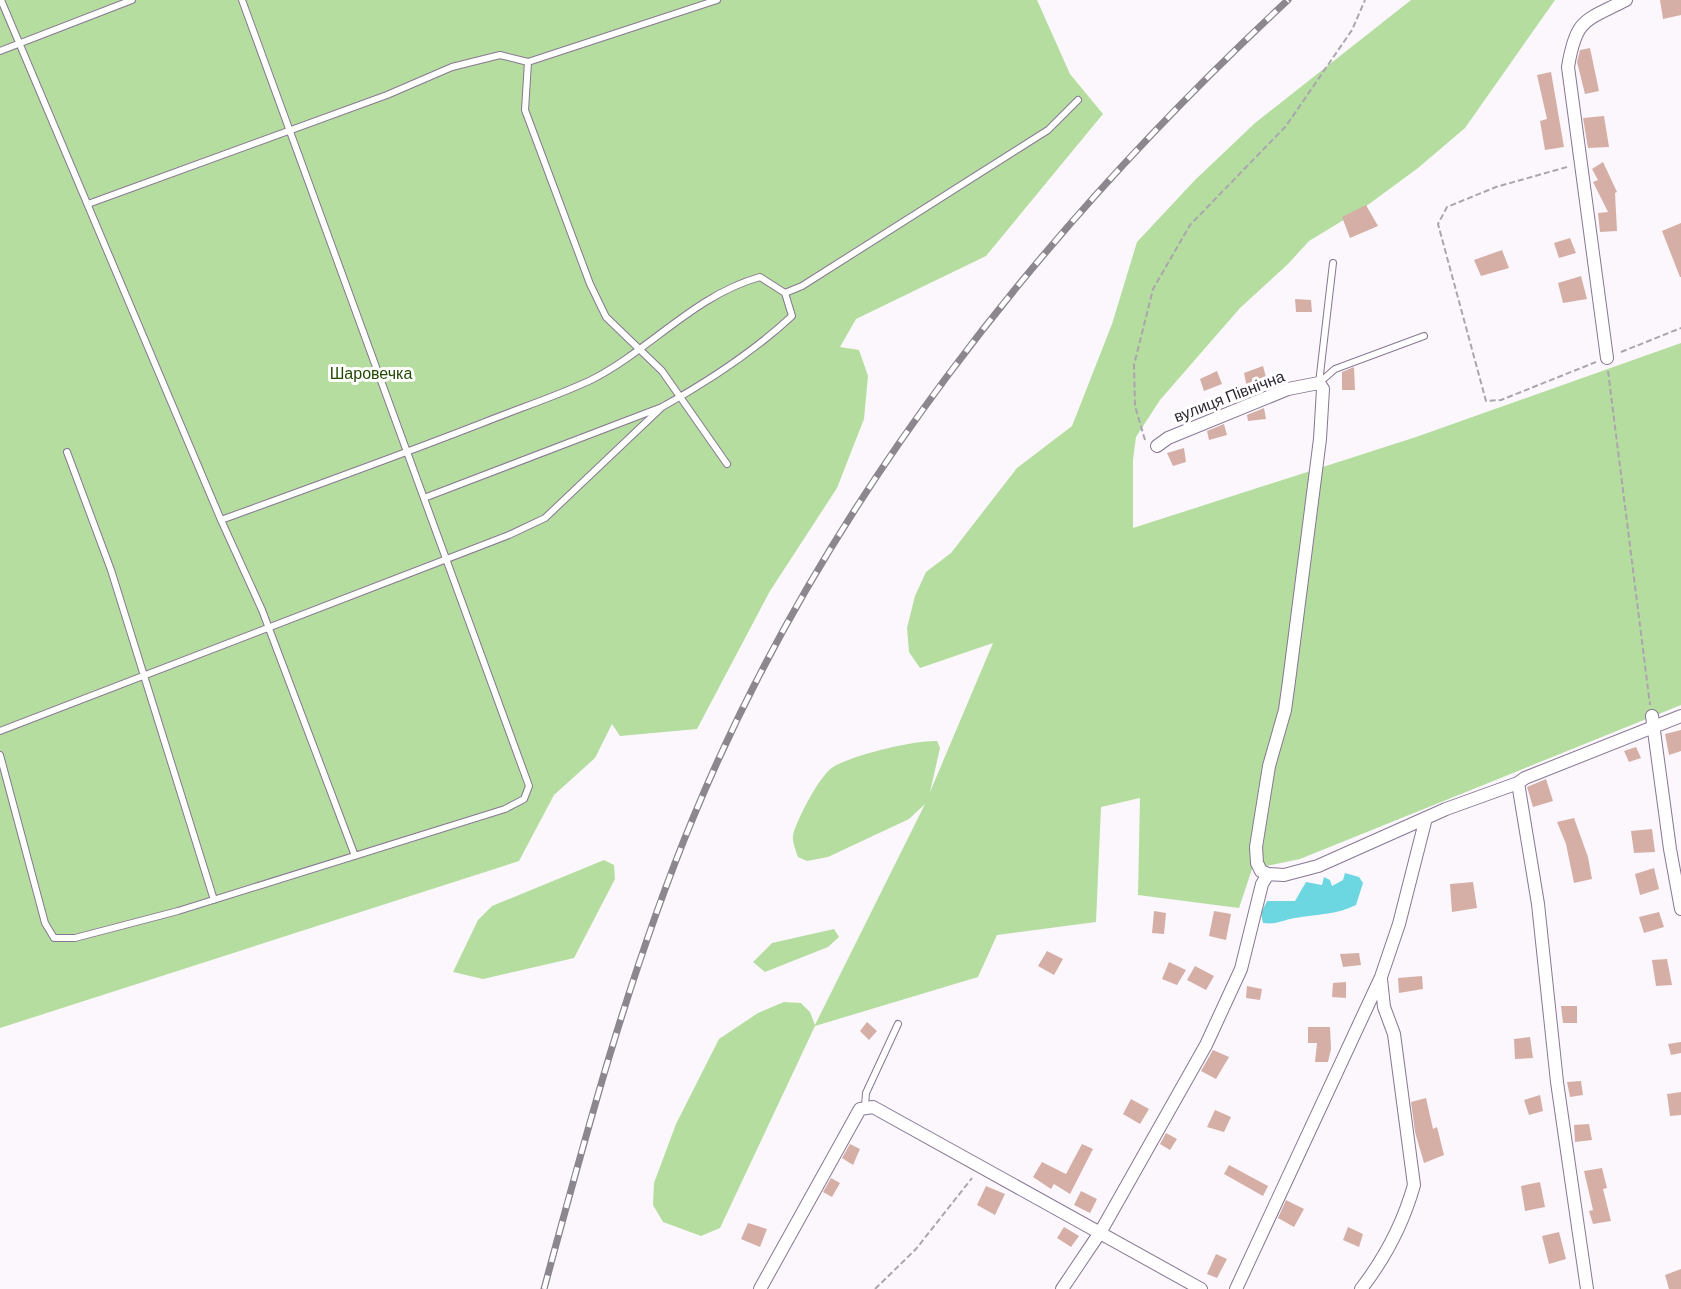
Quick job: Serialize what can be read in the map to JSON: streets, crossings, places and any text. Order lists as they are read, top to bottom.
{
  "streets": {
    "street": ["вулиця Північна"]
  },
  "parks": ["Шаровечка"]
}
